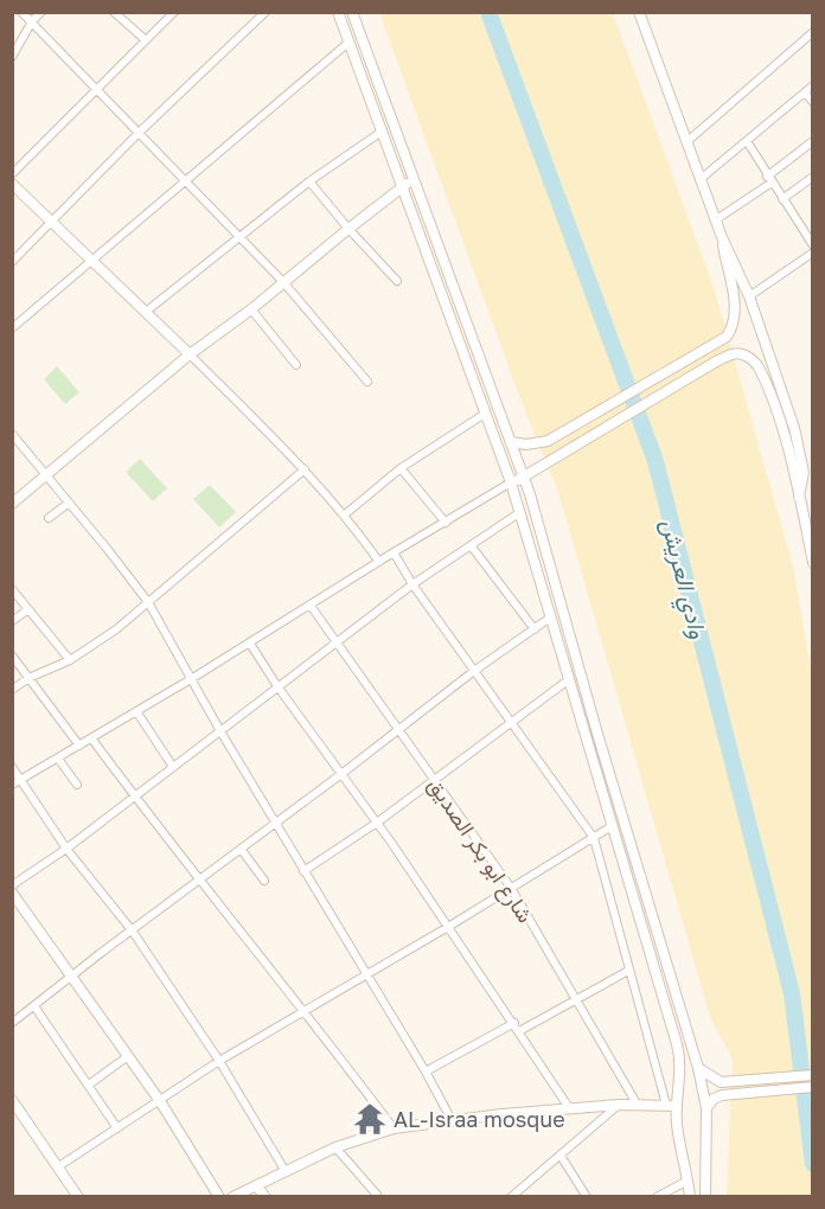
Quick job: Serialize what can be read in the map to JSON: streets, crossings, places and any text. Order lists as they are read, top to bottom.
{
  "streets": {
    "street": ["شارع ابو بكر الصديق"]
  },
  "water": ["وادي العريش"],
  "places": {
    "temple": ["AL-Israa mosque"]
  }
}
